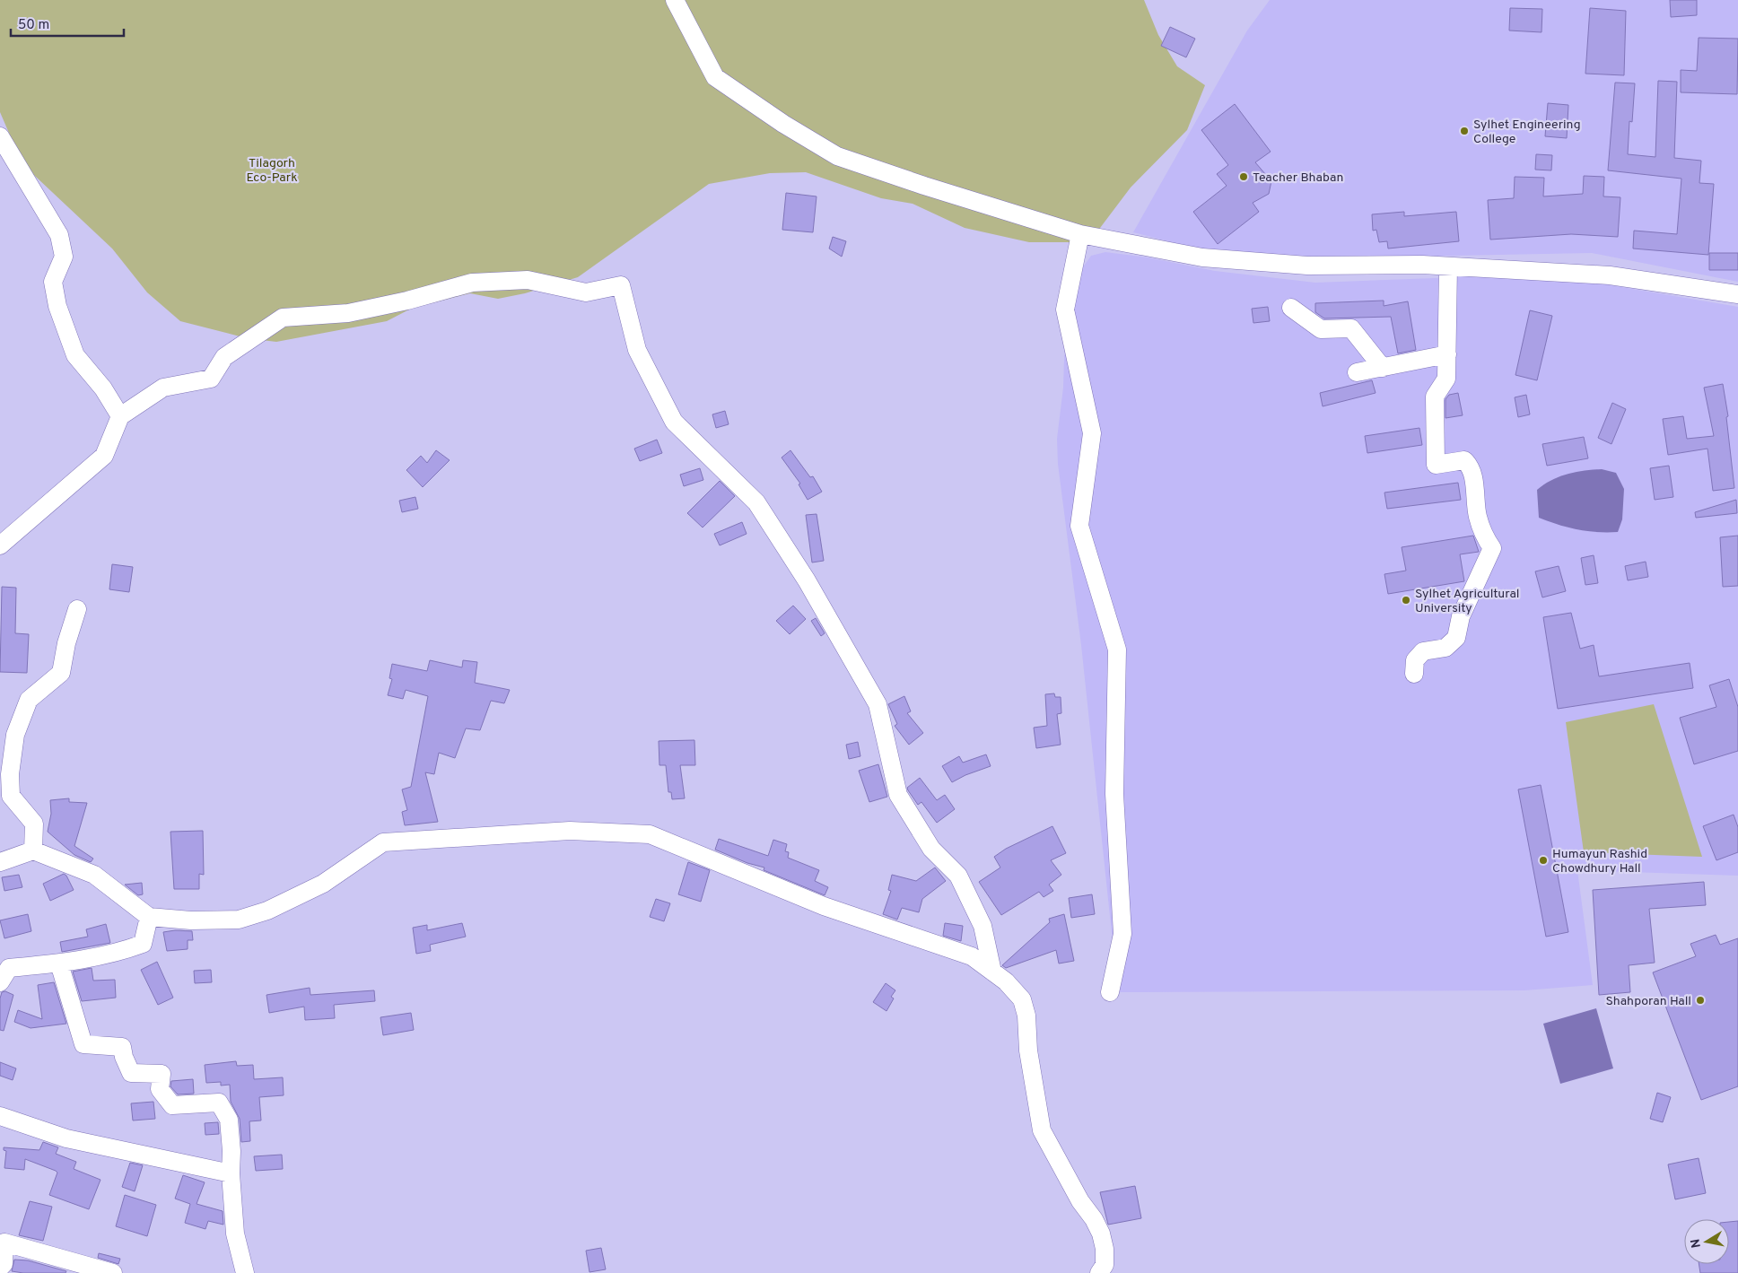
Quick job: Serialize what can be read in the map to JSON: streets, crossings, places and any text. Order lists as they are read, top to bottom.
{
  "parks": ["Tilagorh Eco-Park"],
  "places": [
    "Sylhet Engineering College",
    "Teacher Bhaban",
    "Sylhet Agricultural University",
    "Humayun Rashid Chowdhury Hall",
    "Shahporan Hall"
  ],
  "scale_bar": "50 m",
  "north": "left"
}
